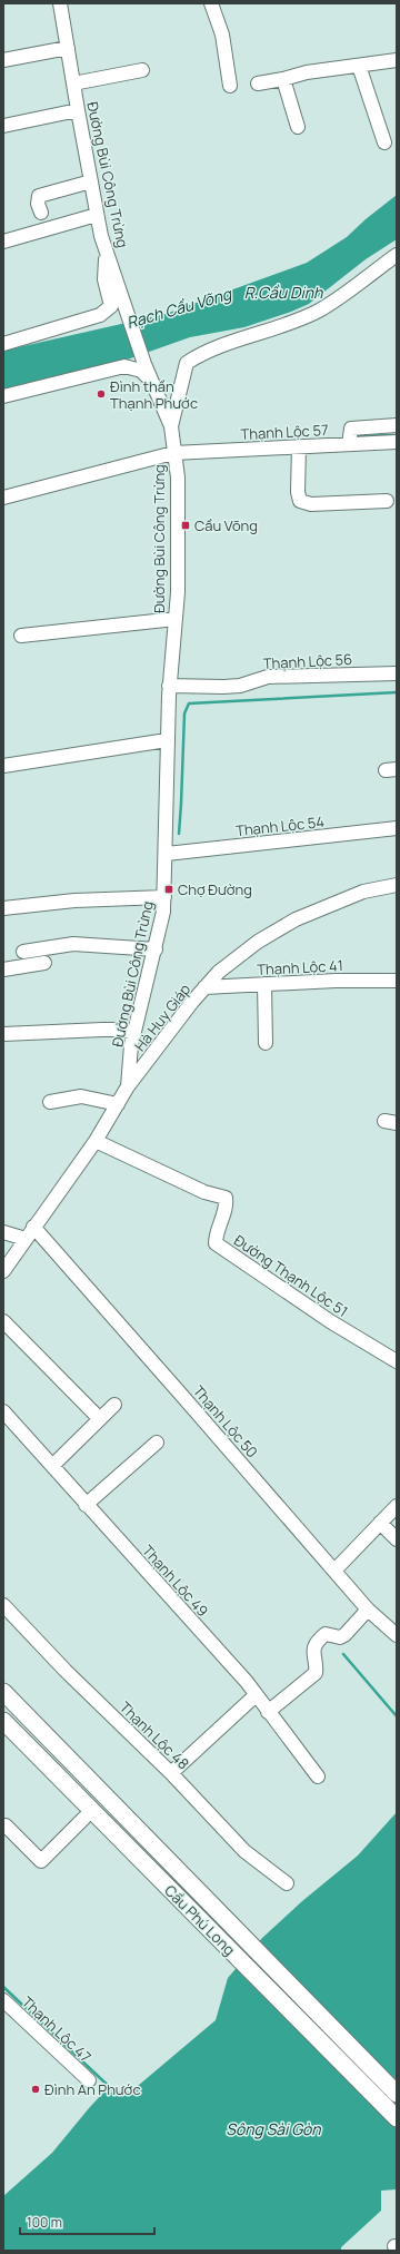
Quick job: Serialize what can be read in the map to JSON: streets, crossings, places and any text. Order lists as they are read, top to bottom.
{
  "streets": {
    "main road": ["Cầu Phú Long"],
    "street": [
      "Đường Bùi Công Trừng",
      "Thạnh Lộc 57",
      "Thạnh Lộc 56",
      "Thạnh Lộc 54",
      "Thạnh Lộc 41",
      "Hà Huy Giáp",
      "Đường Thạnh Lộc 51",
      "Thạnh Lộc 50",
      "Thạnh Lộc 49",
      "Thạnh Lộc 48",
      "Thạnh Lộc 47"
    ]
  },
  "crossings": [
    ["Đường Bùi Công Trừng", "Thạnh Lộc 57"],
    ["Đường Bùi Công Trừng", "Thạnh Lộc 56"],
    ["Đường Bùi Công Trừng", "Thạnh Lộc 54"],
    ["Đường Bùi Công Trừng", "Hà Huy Giáp"],
    ["Thạnh Lộc 41", "Hà Huy Giáp"],
    ["Hà Huy Giáp", "Đường Thạnh Lộc 51"],
    ["Hà Huy Giáp", "Thạnh Lộc 50"]
  ],
  "water": ["R.Cầu Dinh", "Rạch Cầu Võng", "Sông Sài Gòn"],
  "places": {
    "other": ["Đình thần Thạnh Phước", "Đình An Phước"],
    "transit": ["Cầu Võng", "Chợ Đường"]
  },
  "scale_bar": "100 m"
}
